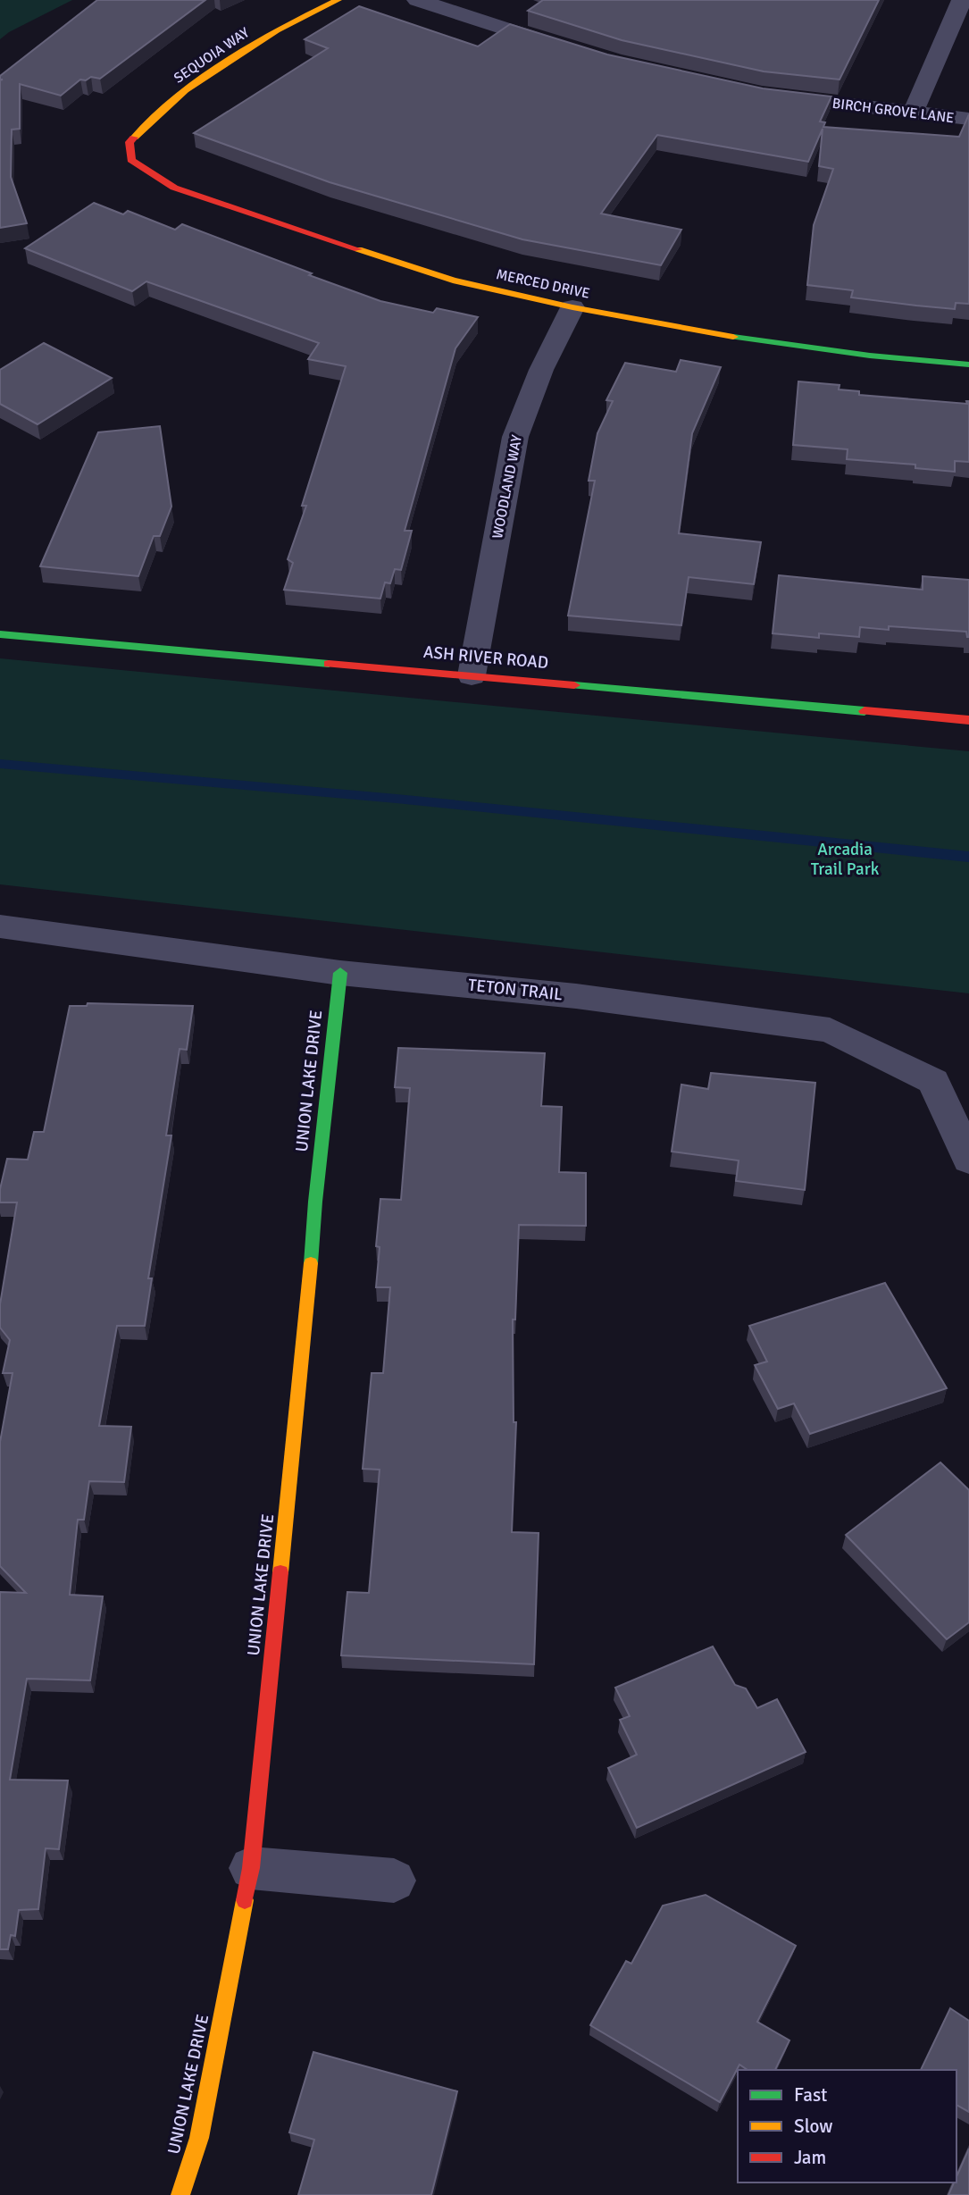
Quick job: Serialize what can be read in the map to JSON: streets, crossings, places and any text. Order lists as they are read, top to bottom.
{
  "streets": {
    "street": [
      "SEQUOIA WAY",
      "BIRCH GROVE LANE",
      "MERCED DRIVE",
      "WOODLAND WAY",
      "ASH RIVER ROAD",
      "TETON TRAIL",
      "UNION LAKE DRIVE"
    ]
  },
  "crossings": [
    ["SEQUOIA WAY", "MERCED DRIVE"],
    ["MERCED DRIVE", "WOODLAND WAY"],
    ["WOODLAND WAY", "ASH RIVER ROAD"],
    ["TETON TRAIL", "UNION LAKE DRIVE"]
  ],
  "parks": ["Arcadia Trail Park"],
  "legend": ["Fast", "Slow", "Jam"]
}
